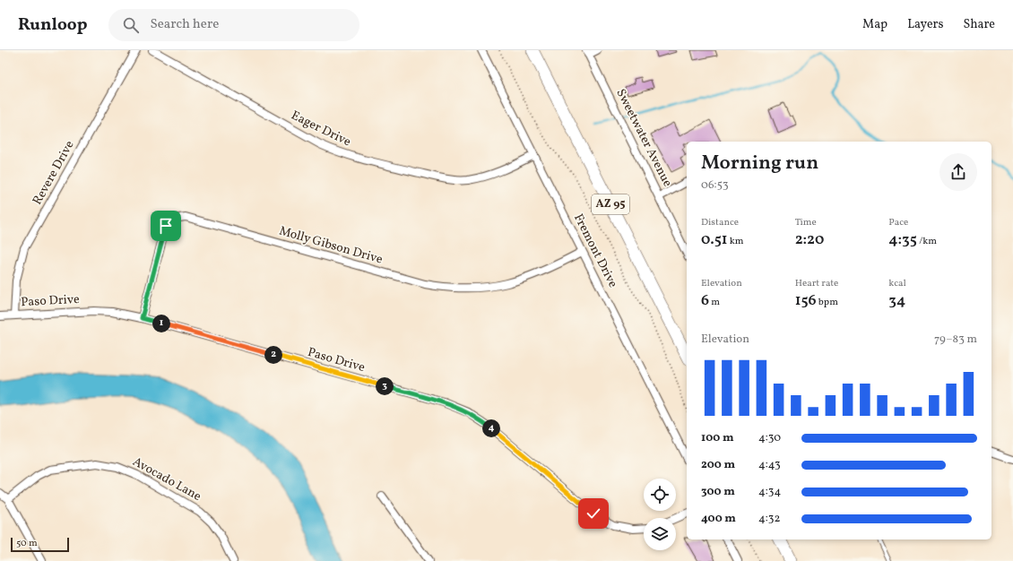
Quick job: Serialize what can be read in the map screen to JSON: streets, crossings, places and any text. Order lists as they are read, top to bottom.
{
  "streets": {
    "highway": ["AZ 95"],
    "street": [
      "Eager Drive",
      "Sweetwater Avenue",
      "Revere Drive",
      "Molly Gibson Drive",
      "Fremont Drive",
      "Paso Drive",
      "Avocado Lane"
    ]
  },
  "crossings": [
    ["Eager Drive", "Fremont Drive"],
    ["Revere Drive", "Paso Drive"],
    ["Molly Gibson Drive", "Fremont Drive"],
    ["Molly Gibson Drive", "Paso Drive"]
  ],
  "scale_bar": "50 m",
  "page": {
    "header": "Runloop",
    "search": "Search here",
    "nav": ["Map", "Layers", "Share"],
    "heading": ["Morning run", "06:53"],
    "stats": [
      ["Distance", "0.51 km"],
      ["Time", "2:20"],
      ["Pace", "4:35 /km"],
      ["Elevation", "6 m"],
      ["Heart rate", "156 bpm"],
      ["kcal", "34"]
    ],
    "pins": [
      "1",
      "2",
      "3",
      "4"
    ],
    "chart": ["Elevation", "79–83 m"],
    "list": [
      {
        "name": "100 m",
        "note": "4:30"
      },
      {
        "name": "200 m",
        "note": "4:43"
      },
      {
        "name": "300 m",
        "note": "4:34"
      },
      {
        "name": "400 m",
        "note": "4:32"
      }
    ],
    "scale": "50 m"
  }
}
